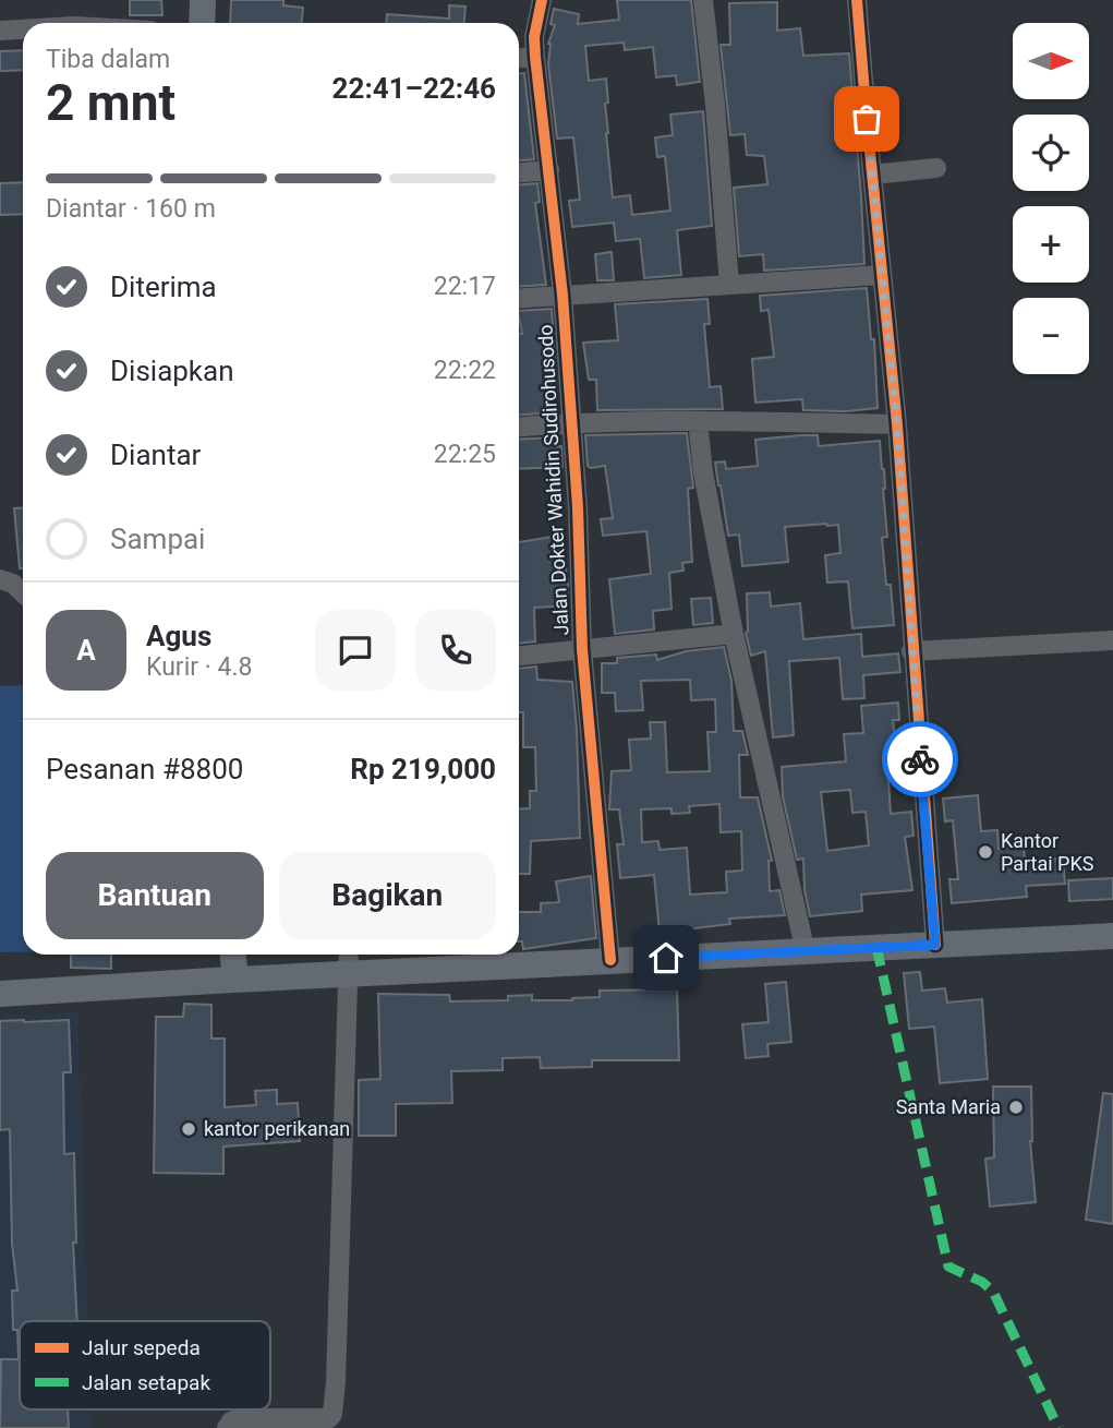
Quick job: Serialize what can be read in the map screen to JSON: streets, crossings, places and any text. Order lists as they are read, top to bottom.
{
  "streets": {
    "street": ["Jalan Dokter Wahidin Sudirohusodo"]
  },
  "places": ["Kantor Partai PKS", "Santa Maria", "kantor perikanan"],
  "legend": ["Jalur sepeda", "Jalan setapak"],
  "north": "right",
  "page": {
    "map_buttons": ["+", "−"],
    "heading": ["2 mnt", "Tiba dalam", "22:41–22:46"],
    "panel": [
      "Agus",
      "Kurir · 4.8",
      "Pesanan #8800",
      "Rp 219,000"
    ],
    "bar": "Diantar · 160 m",
    "list": [
      ["Diterima", "22:17"],
      ["Disiapkan", "22:22"],
      ["Diantar", "22:25"],
      "Sampai"
    ],
    "round": "A",
    "buttons": ["Bantuan", "Bagikan"]
  }
}
